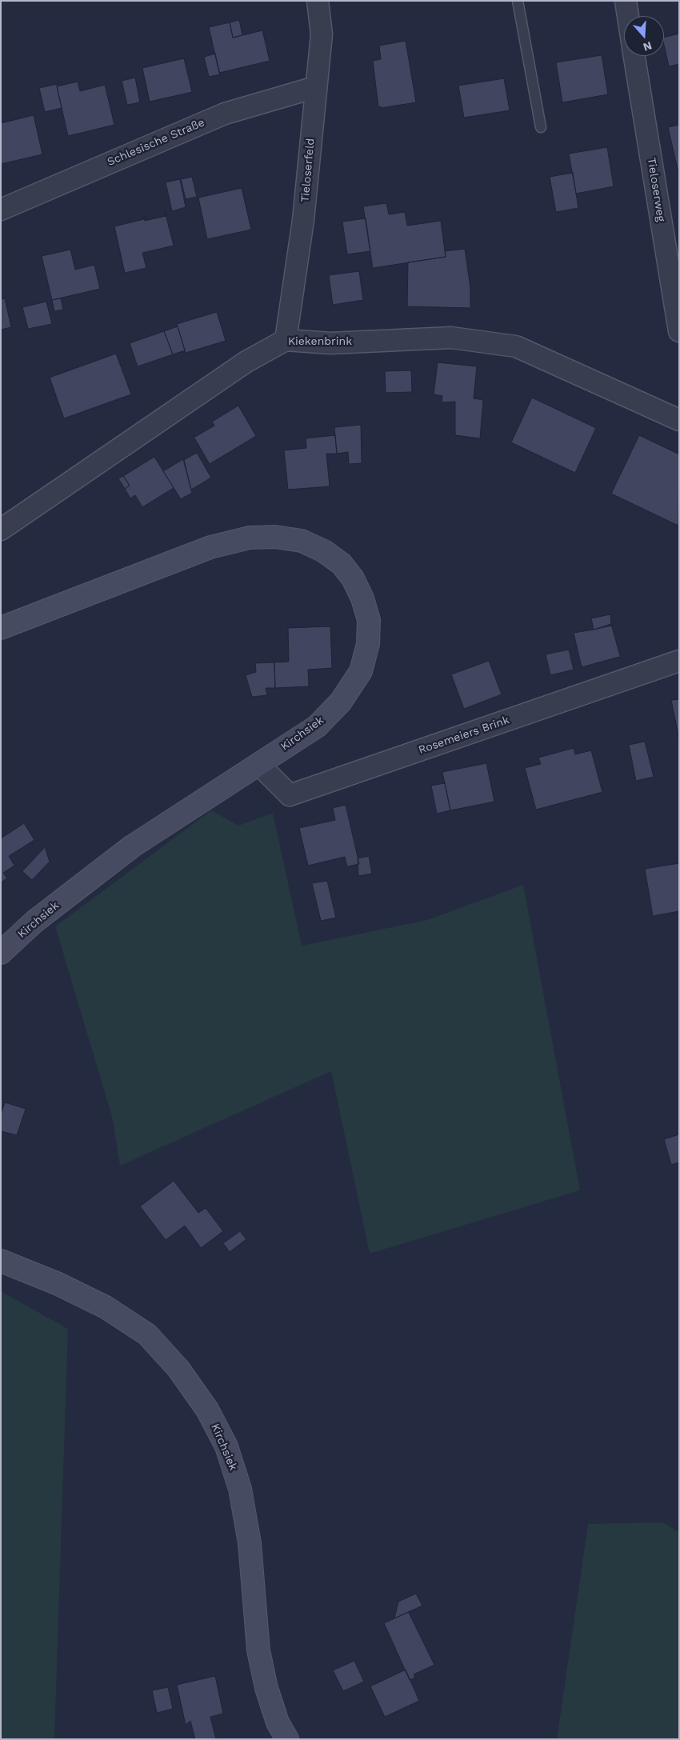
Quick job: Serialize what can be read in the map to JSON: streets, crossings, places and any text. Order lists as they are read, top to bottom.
{
  "streets": {
    "main road": ["Kirchsiek"],
    "street": [
      "Schlesische Straße",
      "Tieloserfeld",
      "Tieloserweg",
      "Kiekenbrink",
      "Rosemeiers Brink"
    ]
  },
  "crossings": [
    ["Schlesische Straße", "Tieloserfeld"],
    ["Tieloserfeld", "Kiekenbrink"],
    ["Kirchsiek", "Rosemeiers Brink"]
  ],
  "north": "bottom"
}
